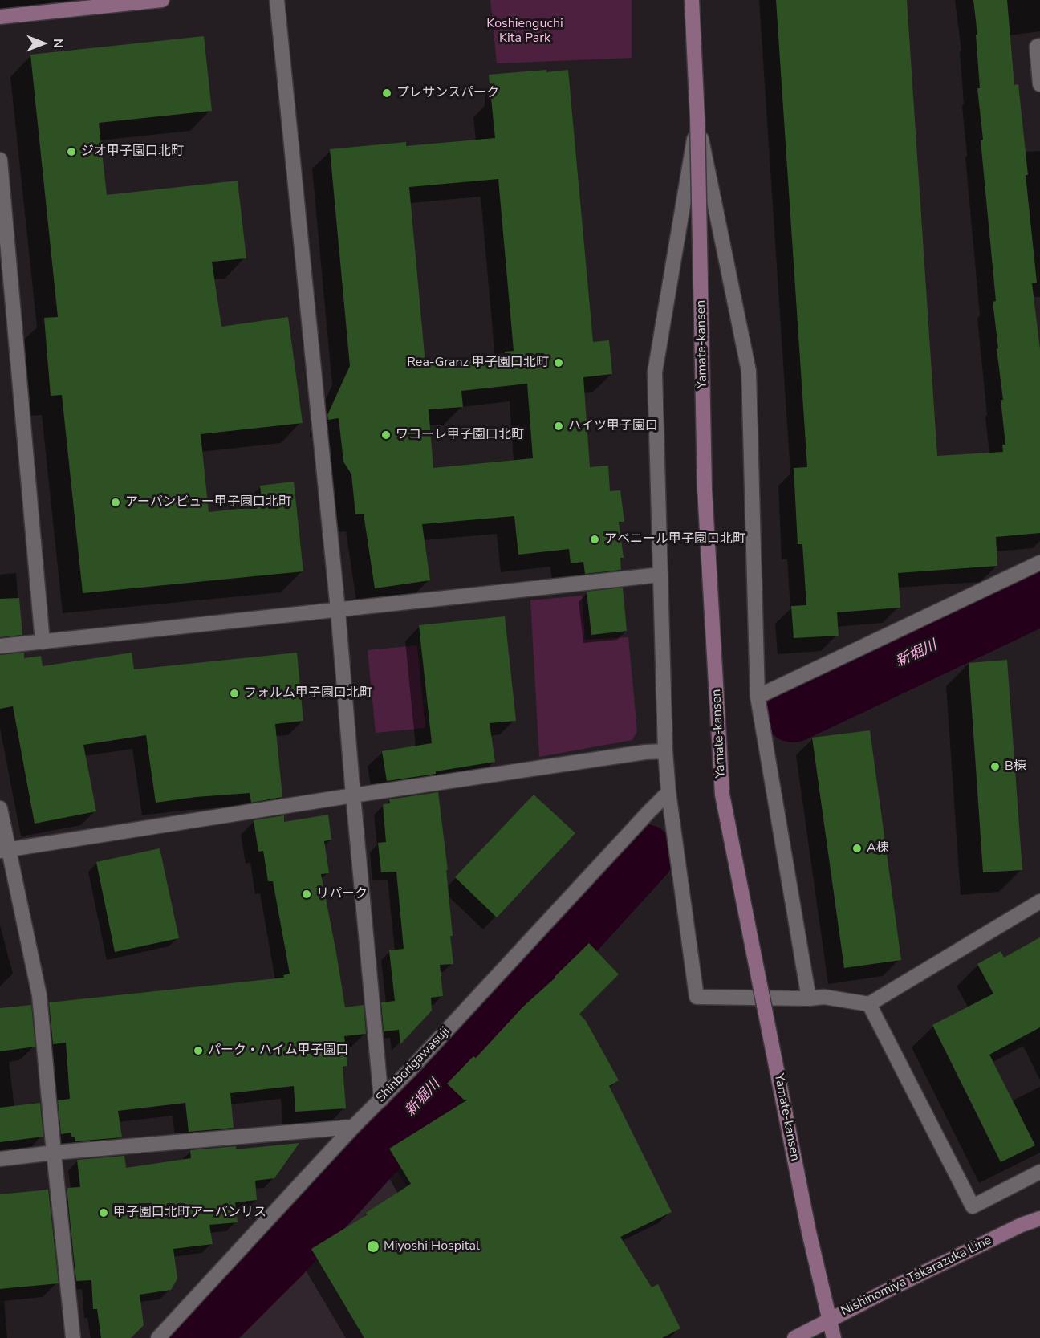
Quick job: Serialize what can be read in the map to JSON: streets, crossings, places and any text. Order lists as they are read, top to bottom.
{
  "streets": {
    "street": ["Yamate-kansen", "Shinborigawasuji", "Nishinomiya Takarazuka Line"]
  },
  "crossings": [
    ["Yamate-kansen", "Nishinomiya Takarazuka Line"]
  ],
  "water": ["新堀川"],
  "parks": ["Koshienguchi Kita Park"],
  "places": [
    "プレサンスパーク",
    "ジオ甲子園口北町",
    "Rea-Granz 甲子園口北町",
    "ハイツ甲子園口",
    "ワコーレ甲子園口北町",
    "アーバンビュー甲子園口北町",
    "アベニール甲子園口北町",
    "フォルム甲子園口北町",
    "B棟",
    "A棟",
    "リパーク",
    "パーク・ハイム甲子園口",
    "甲子園口北町アーバンリス",
    "Miyoshi Hospital"
  ],
  "north": "right"
}
